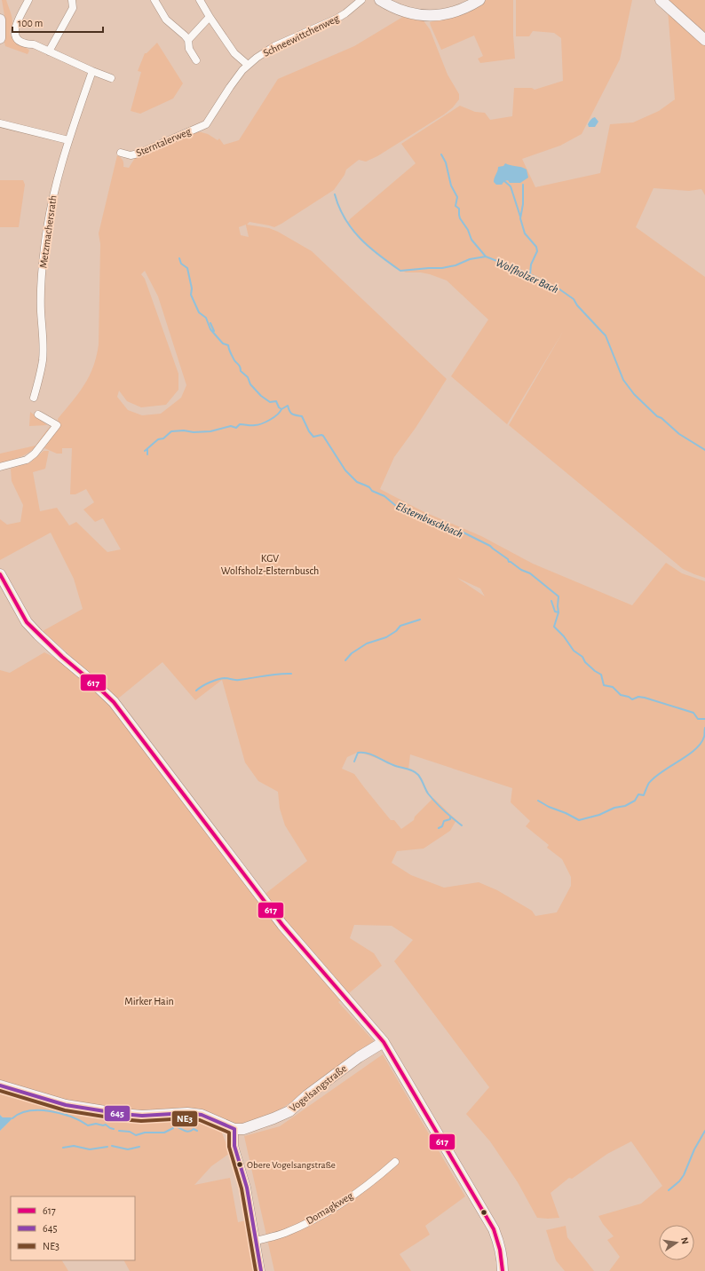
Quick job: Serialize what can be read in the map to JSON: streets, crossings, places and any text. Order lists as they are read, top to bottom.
{
  "streets": {
    "street": [
      "Schneewittchenweg",
      "Sterntalerweg",
      "Metzmachersrath",
      "Vogelsangstraße",
      "Domagkweg"
    ]
  },
  "crossings": [
    ["Schneewittchenweg", "Sterntalerweg"]
  ],
  "water": ["Wolfholzer Bach", "Elsternbuschbach"],
  "parks": ["KGV Wolfsholz-Elsternbusch", "Mirker Hain"],
  "places": ["Obere Vogelsangstraße"],
  "lines": ["transit line 617", "transit line 645", "transit line NE3"],
  "legend": ["617", "645", "NE3"],
  "scale_bar": "100 m",
  "north": "right"
}
